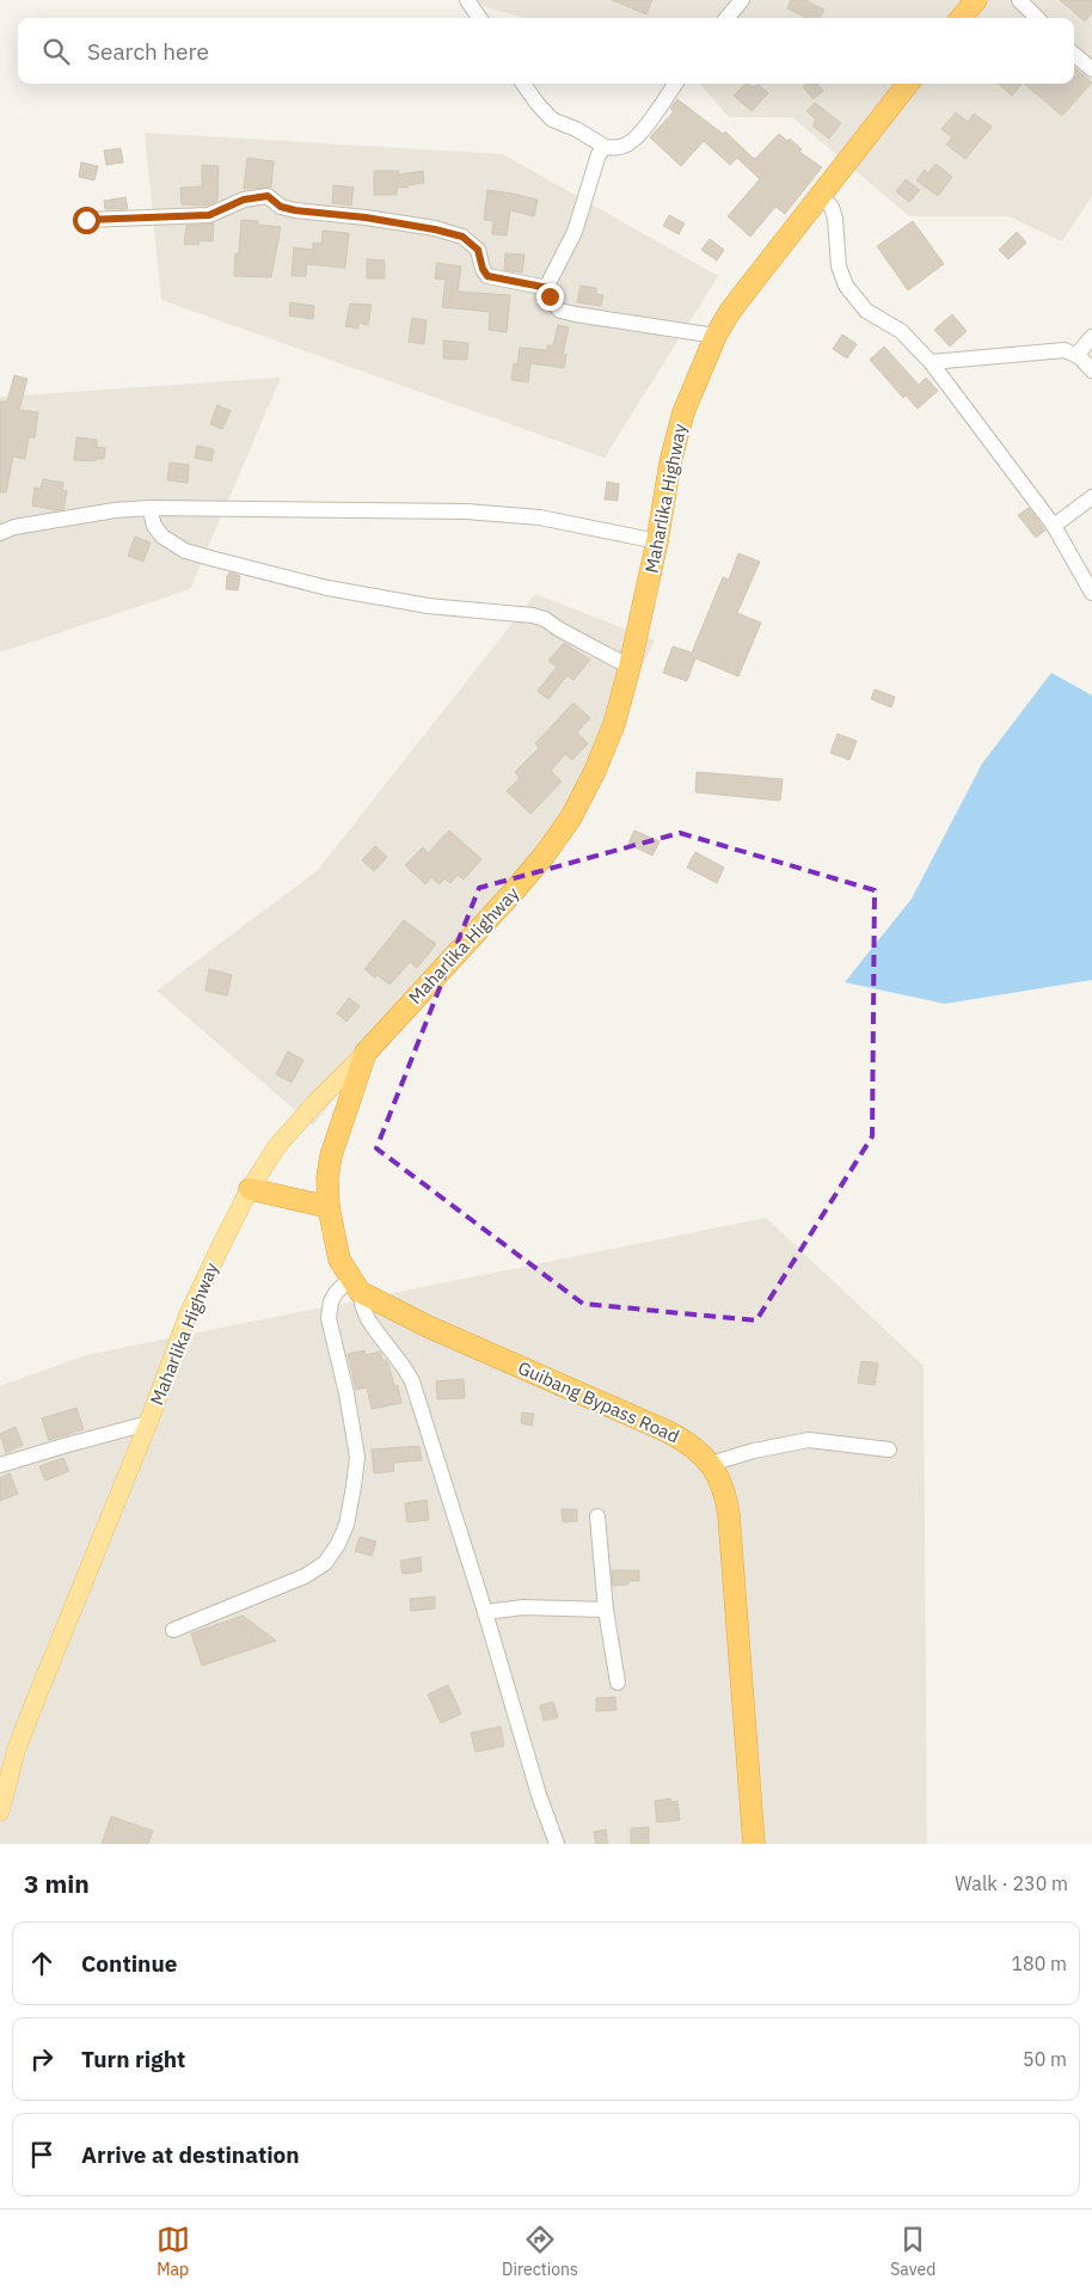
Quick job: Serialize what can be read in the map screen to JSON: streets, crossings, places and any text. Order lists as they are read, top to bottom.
{
  "streets": {
    "highway": ["Maharlika Highway", "Guibang Bypass Road"]
  },
  "page": {
    "search": "Search here",
    "heading": ["3 min", "Walk · 230 m"],
    "list": [
      ["Continue", "180 m"],
      ["Turn right", "50 m"],
      "Arrive at destination"
    ],
    "nav": ["Map", "Directions", "Saved"]
  }
}
